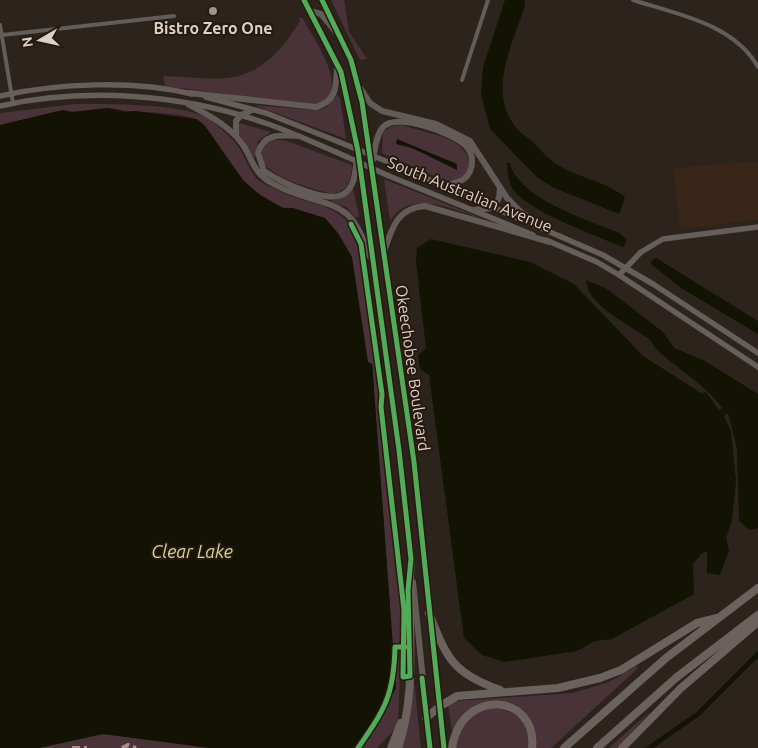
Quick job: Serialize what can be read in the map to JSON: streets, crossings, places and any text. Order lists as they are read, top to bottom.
{
  "streets": {
    "main road": ["South Australian Avenue", "Okeechobee Boulevard"]
  },
  "water": ["Clear Lake"],
  "places": ["Bistro Zero One"],
  "north": "left"
}
